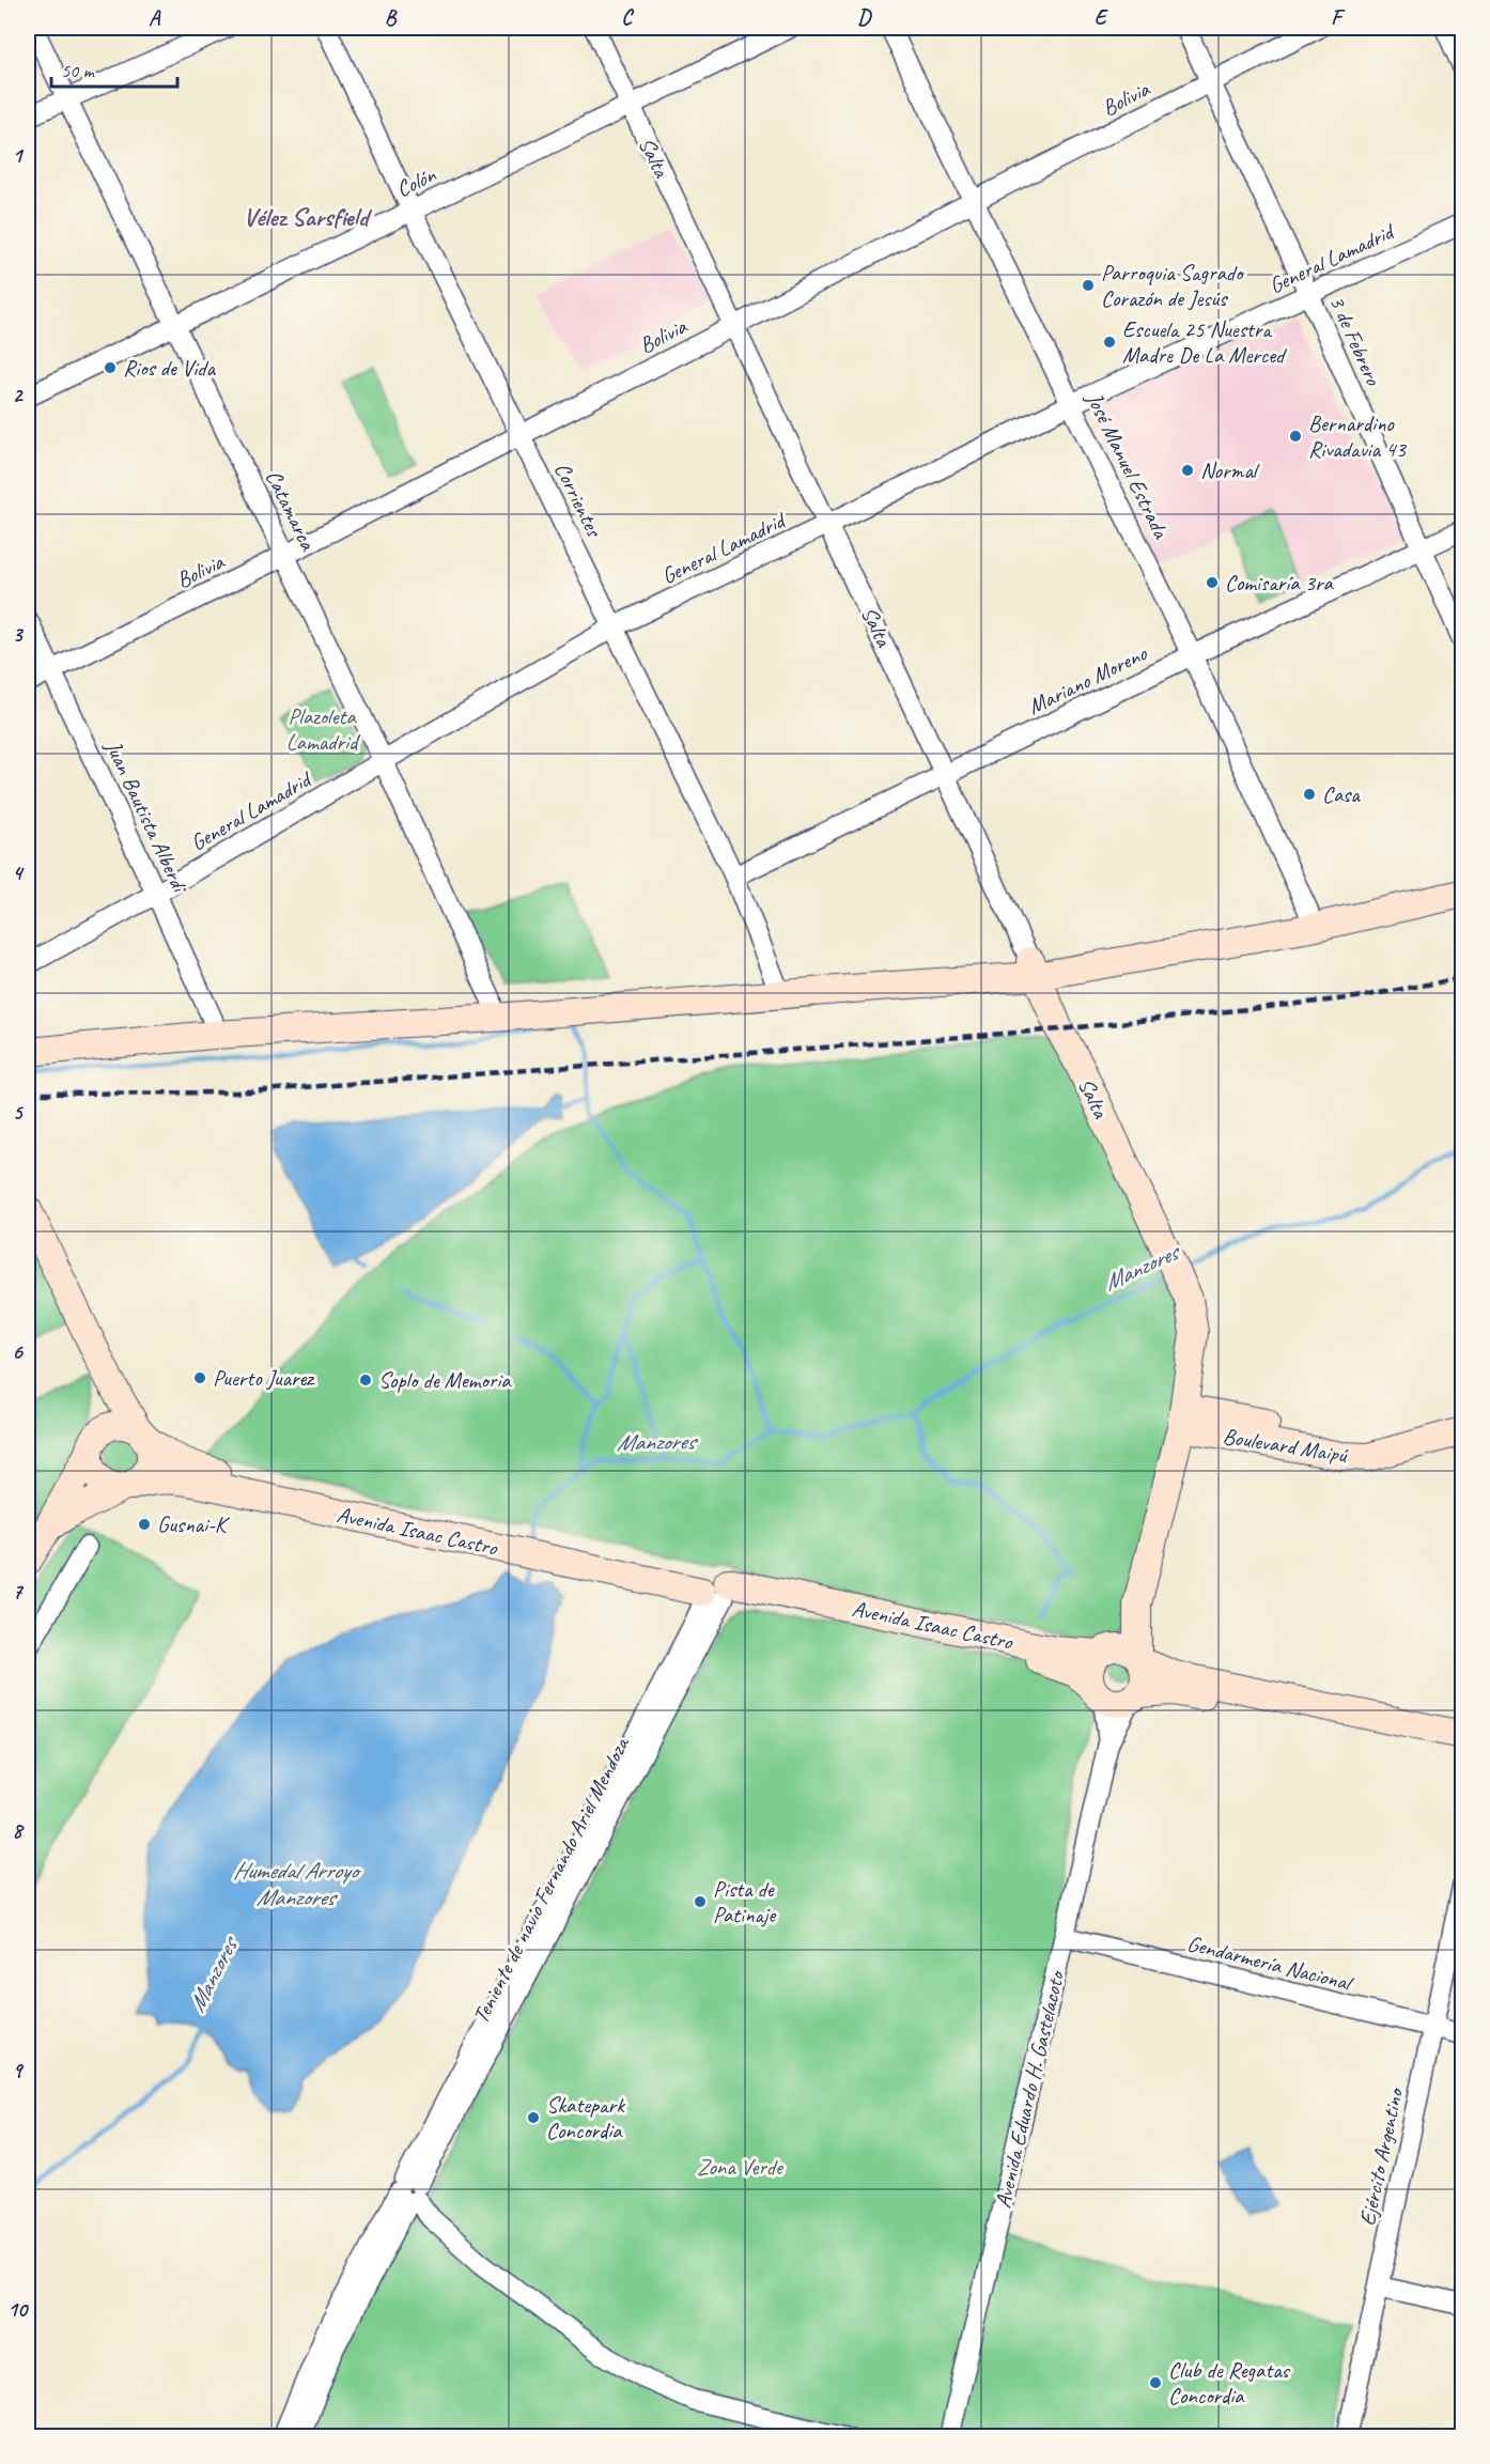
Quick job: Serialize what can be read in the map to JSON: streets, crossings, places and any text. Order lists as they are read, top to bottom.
{
  "streets": {
    "main road": ["Salta", "Boulevard Maipú", "Avenida Isaac Castro"],
    "street": [
      "Bolivia",
      "Colón",
      "General Lamadrid",
      "3 de Febrero",
      "José Manuel Estrada",
      "Corrientes",
      "Catamarca",
      "Mariano Moreno",
      "Juan Bautista Alberdi",
      "Teniente de navío Fernando Ariel Mendoza",
      "Gendarmería Nacional",
      "Avenida Eduardo H. Gastelacoto",
      "Ejército Argentino"
    ]
  },
  "crossings": [
    ["Bolivia", "Salta"],
    ["Bolivia", "3 de Febrero"],
    ["Bolivia", "José Manuel Estrada"],
    ["Bolivia", "Corrientes"],
    ["Bolivia", "Catamarca"],
    ["Bolivia", "Juan Bautista Alberdi"],
    ["Salta", "Colón"],
    ["Salta", "General Lamadrid"],
    ["Salta", "Mariano Moreno"],
    ["Salta", "Boulevard Maipú"],
    ["Colón", "Corrientes"],
    ["Colón", "Catamarca"],
    ["General Lamadrid", "3 de Febrero"],
    ["General Lamadrid", "José Manuel Estrada"],
    ["General Lamadrid", "Corrientes"],
    ["General Lamadrid", "Catamarca"],
    ["General Lamadrid", "Juan Bautista Alberdi"],
    ["3 de Febrero", "Mariano Moreno"],
    ["José Manuel Estrada", "Mariano Moreno"],
    ["Corrientes", "Mariano Moreno"],
    ["Avenida Isaac Castro", "Teniente de navío Fernando Ariel Mendoza"],
    ["Avenida Isaac Castro", "Avenida Eduardo H. Gastelacoto"],
    ["Gendarmería Nacional", "Avenida Eduardo H. Gastelacoto"],
    ["Gendarmería Nacional", "Ejército Argentino"]
  ],
  "districts": ["Vélez Sarsfield"],
  "water": ["Manzores", "Humedal Arroyo Manzores"],
  "parks": ["Plazoleta Lamadrid", "Zona Verde"],
  "places": [
    "Parroquia Sagrado Corazón de Jesús",
    "Escuela 25 Nuestra Madre De La Merced",
    "Rios de Vida",
    "Bernardino Rivadavia 43",
    "Normal",
    "Comisaría 3ra",
    "Casa",
    "Puerto Juarez",
    "Soplo de Memoria",
    "Gusnai-K",
    "Pista de Patinaje",
    "Skatepark Concordia",
    "Club de Regatas Concordia"
  ],
  "scale_bar": "50 m",
  "grid": {
    "columns": [
      "A",
      "B",
      "C",
      "D",
      "E",
      "F"
    ],
    "rows": [
      "1",
      "2",
      "3",
      "4",
      "5",
      "6",
      "7",
      "8",
      "9",
      "10"
    ]
  }
}
